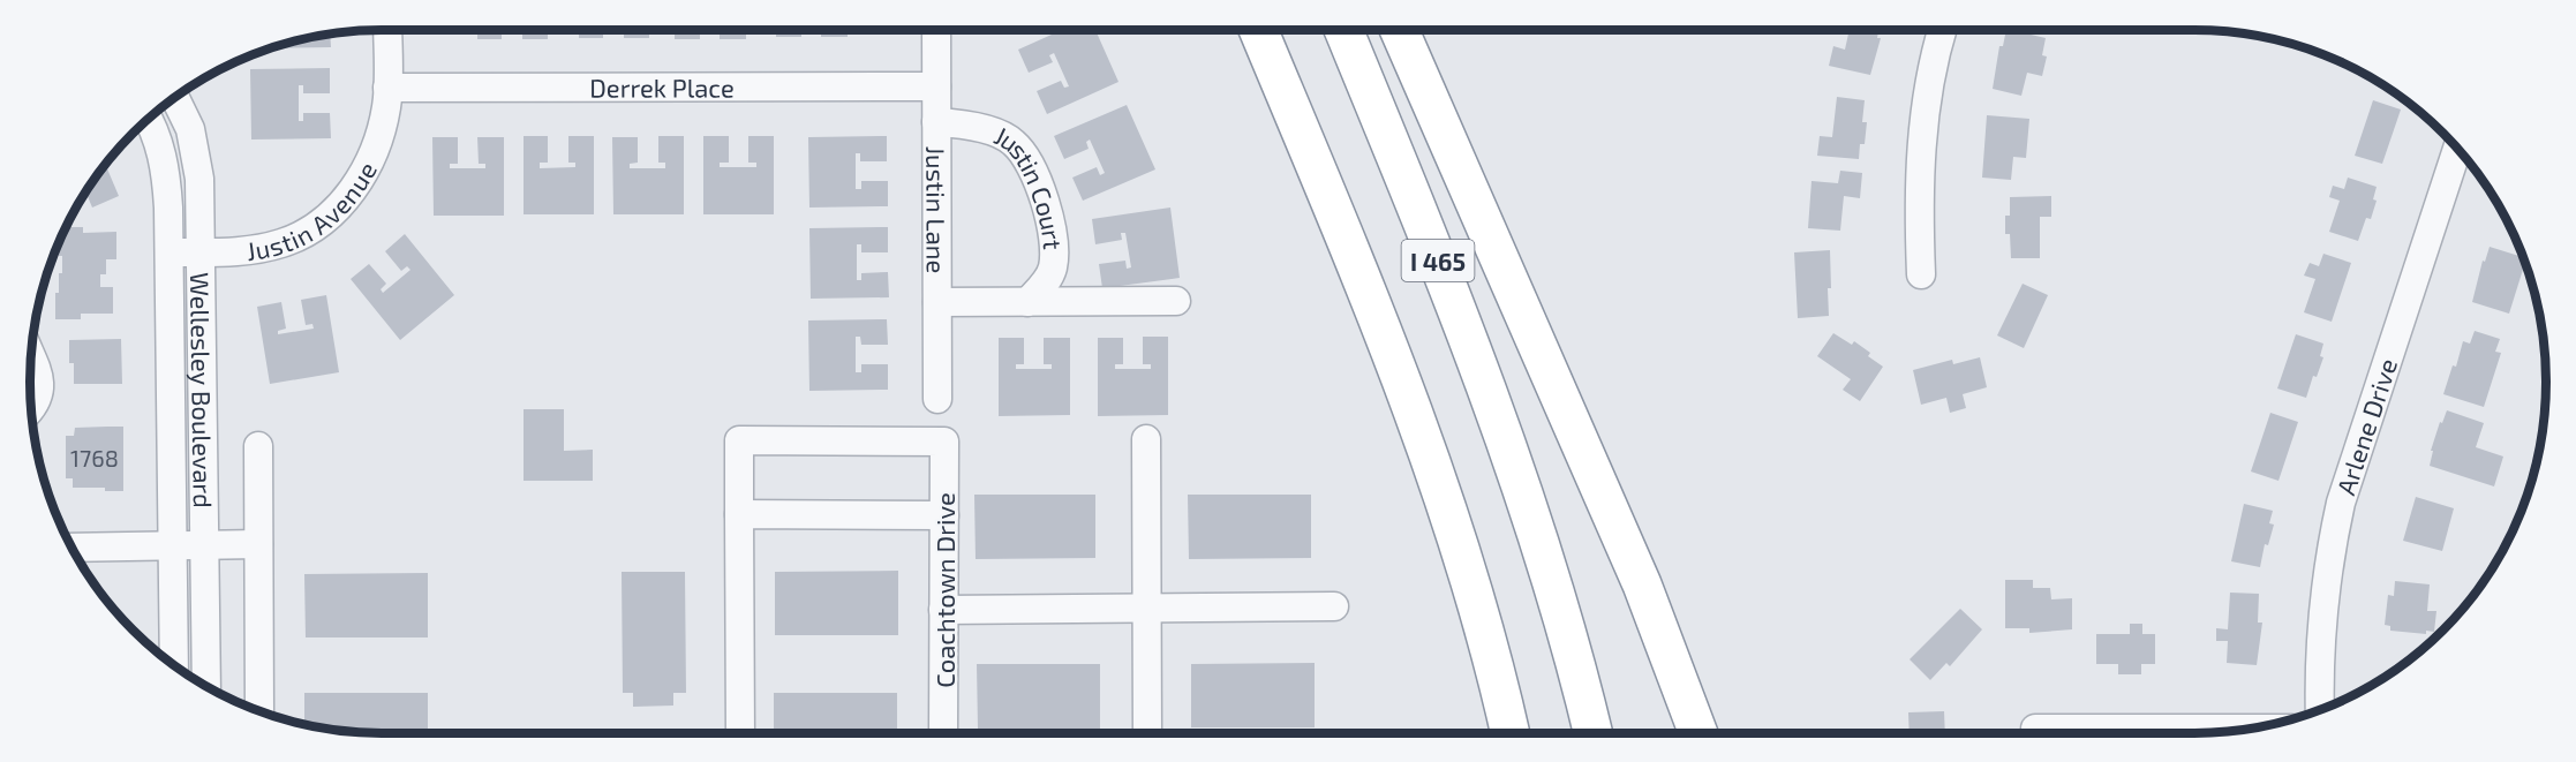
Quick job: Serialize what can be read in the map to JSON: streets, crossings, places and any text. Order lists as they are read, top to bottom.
{
  "streets": {
    "highway": ["I 465"],
    "street": [
      "Derrek Place",
      "Justin Court",
      "Justin Avenue",
      "Justin Lane",
      "Wellesley Boulevard",
      "Arlene Drive",
      "Coachtown Drive"
    ]
  },
  "crossings": [
    ["Derrek Place", "Justin Avenue"],
    ["Derrek Place", "Justin Lane"],
    ["Justin Court", "Justin Lane"],
    ["Justin Avenue", "Wellesley Boulevard"]
  ],
  "house_numbers": ["1768"]
}
